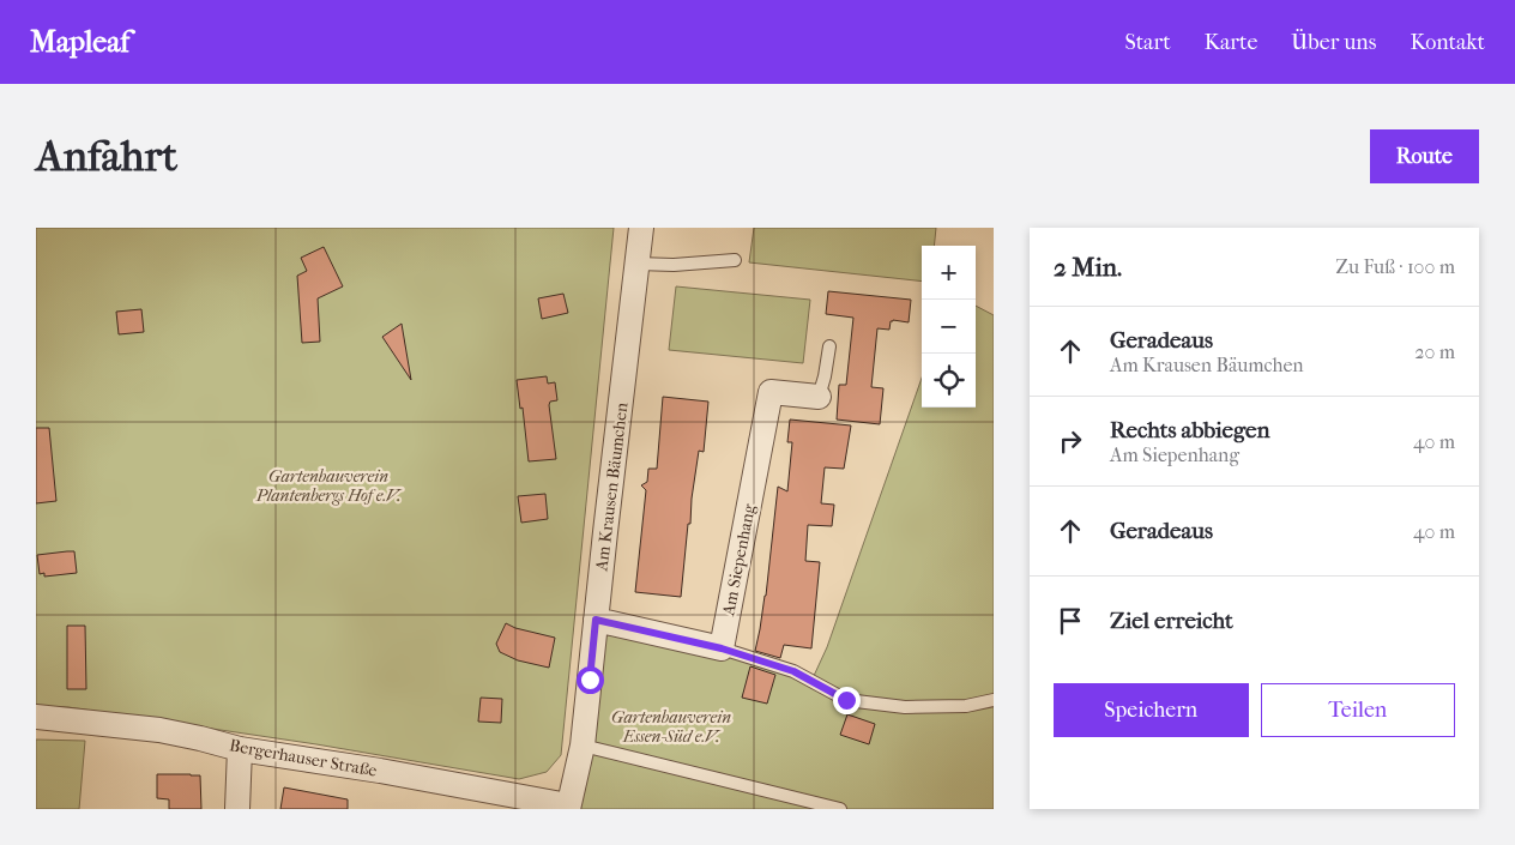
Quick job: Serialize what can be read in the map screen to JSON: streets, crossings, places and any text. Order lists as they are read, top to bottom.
{
  "streets": {
    "street": ["Am Krausen Bäumchen", "Am Siepenhang", "Bergerhauser Straße"]
  },
  "crossings": [
    ["Am Krausen Bäumchen", "Bergerhauser Straße"]
  ],
  "parks": ["Gartenbauverein Plantenbergs Hof e.V.", "Gartenbauverein Essen-Süd e.V."],
  "page": {
    "header": "Mapleaf",
    "nav": [
      "Start",
      "Karte",
      "Über uns",
      "Kontakt"
    ],
    "buttons": [
      "Route",
      ["Speichern", "Teilen"]
    ],
    "title": "Anfahrt",
    "heading": ["2 Min.", "Zu Fuß · 100 m"],
    "map_buttons": ["+", "−"],
    "list": [
      ["Geradeaus", "Am Krausen Bäumchen", "20 m"],
      ["Rechts abbiegen", "Am Siepenhang", "40 m"],
      ["Geradeaus", "40 m"],
      "Ziel erreicht"
    ]
  }
}
